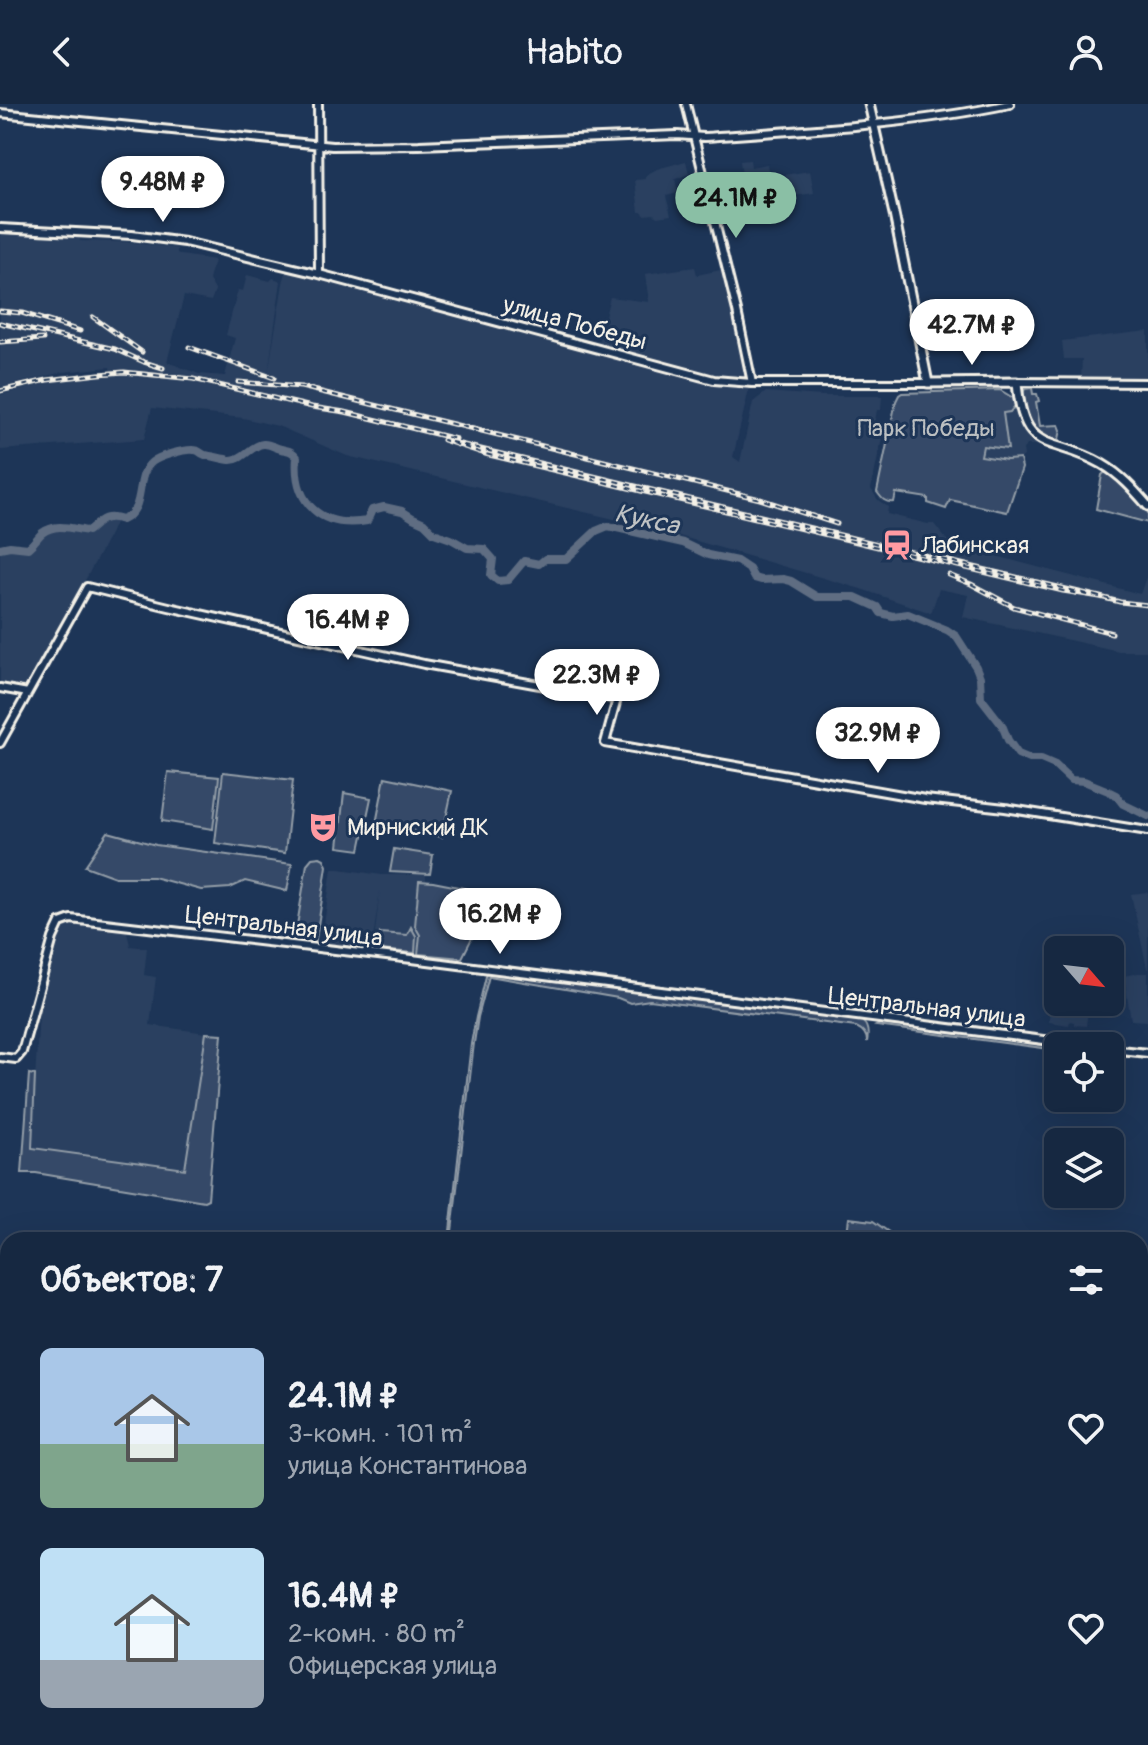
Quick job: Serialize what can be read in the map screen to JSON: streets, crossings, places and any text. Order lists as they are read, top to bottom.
{
  "streets": {
    "main road": ["улица Победы"],
    "street": ["Центральная улица"]
  },
  "water": ["Кукса"],
  "parks": ["Парк Победы"],
  "places": {
    "station": ["Лабинская"],
    "theatre": ["Мирниский ДК"]
  },
  "north": "bottom right",
  "page": {
    "header": "Habito",
    "price": [
      "9.48M ₽",
      "24.1M ₽",
      "42.7M ₽",
      "16.4M ₽",
      "22.3M ₽",
      "32.9M ₽",
      "16.2M ₽"
    ],
    "heading": "Объектов: 7",
    "list": [
      {
        "name": "24.1M ₽",
        "note": "3-комн. · 101 m² · улица Константинова"
      },
      {
        "name": "16.4M ₽",
        "note": "2-комн. · 80 m² · Офицерская улица"
      }
    ]
  }
}
